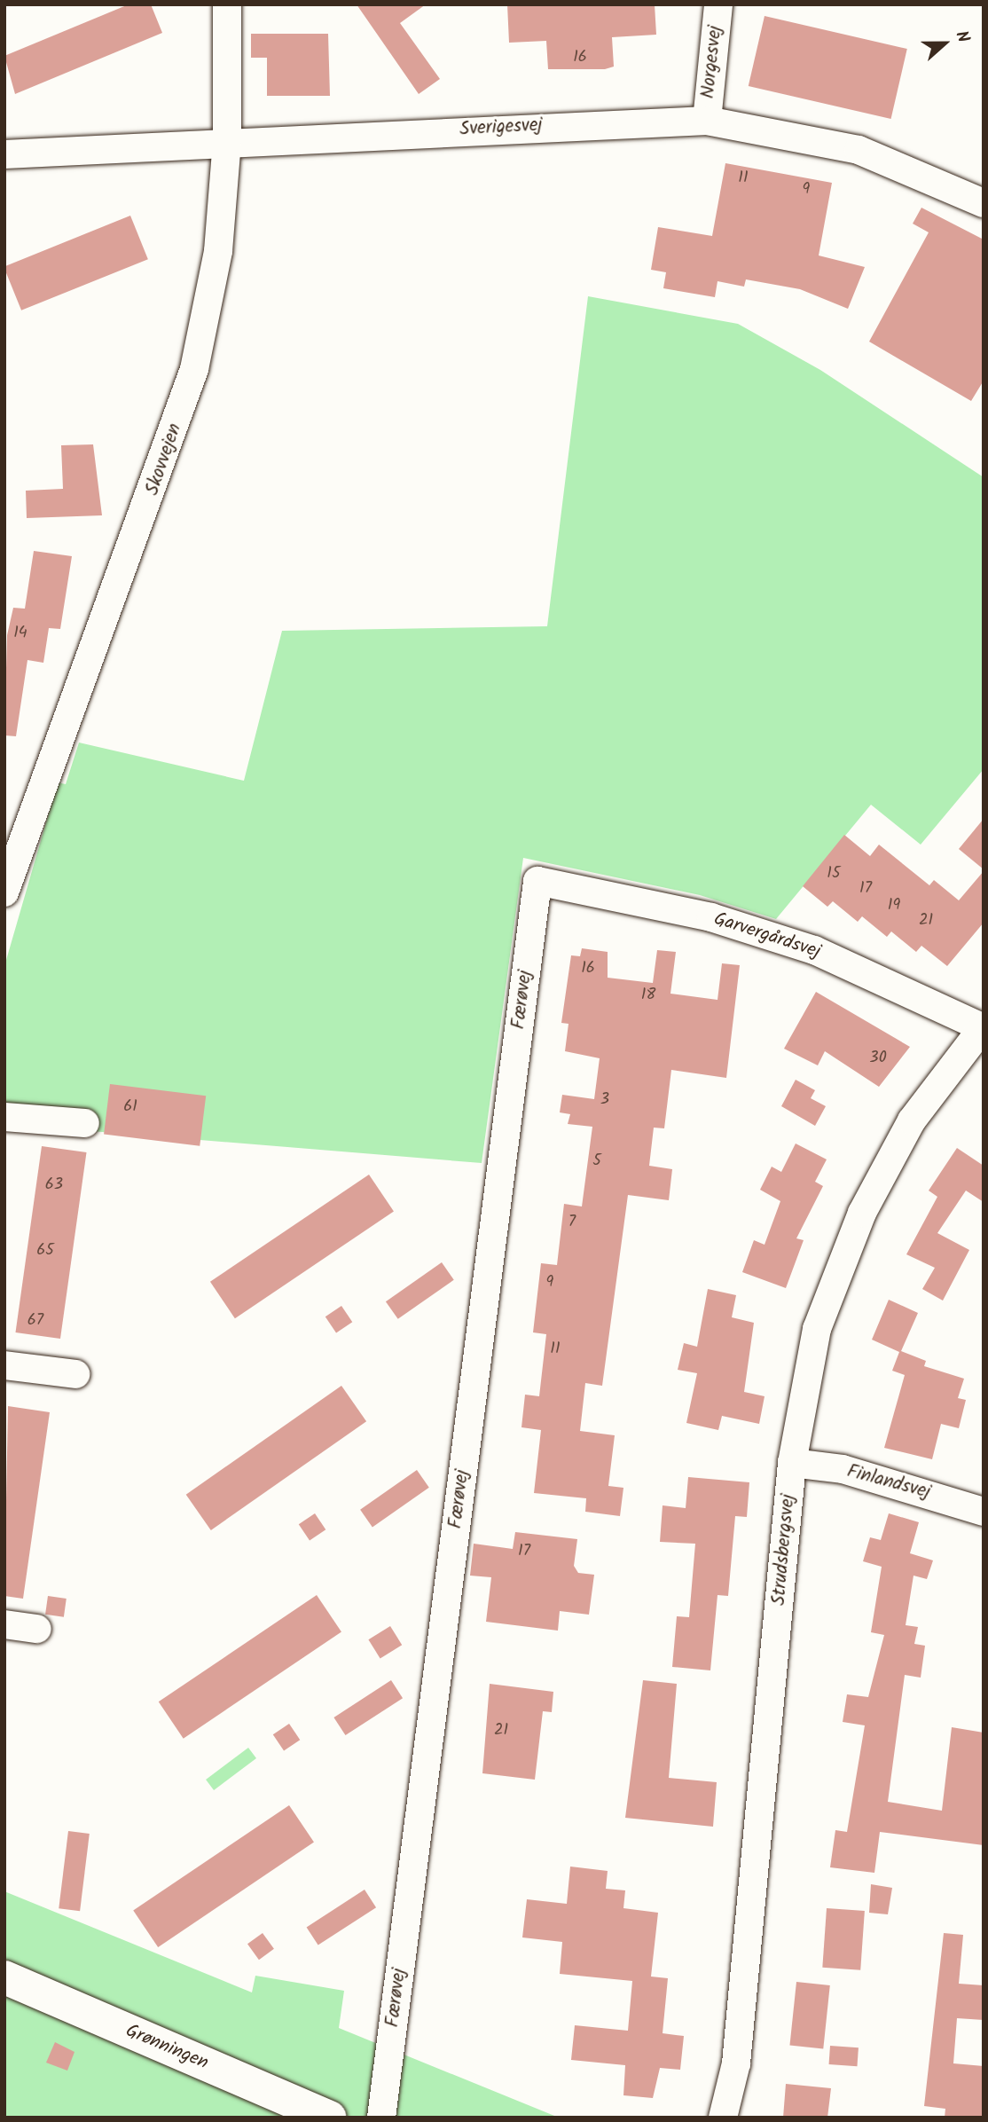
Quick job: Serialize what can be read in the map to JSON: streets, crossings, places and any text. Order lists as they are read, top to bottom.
{
  "streets": {
    "main road": ["Grønningen"],
    "street": [
      "Norgesvej",
      "Sverigesvej",
      "Skovvejen",
      "Garvergårdsvej",
      "Færøvej",
      "Finlandsvej",
      "Strudsbergsvej"
    ]
  },
  "crossings": [
    ["Norgesvej", "Sverigesvej"],
    ["Sverigesvej", "Skovvejen"],
    ["Garvergårdsvej", "Færøvej"],
    ["Garvergårdsvej", "Strudsbergsvej"],
    ["Finlandsvej", "Strudsbergsvej"]
  ],
  "house_numbers": [
    "16",
    "11",
    "9",
    "14",
    "15",
    "17",
    "19",
    "21",
    "16",
    "18",
    "30",
    "3",
    "61",
    "5",
    "63",
    "7",
    "65",
    "9",
    "67",
    "11",
    "17",
    "21"
  ],
  "north": "right"
}
